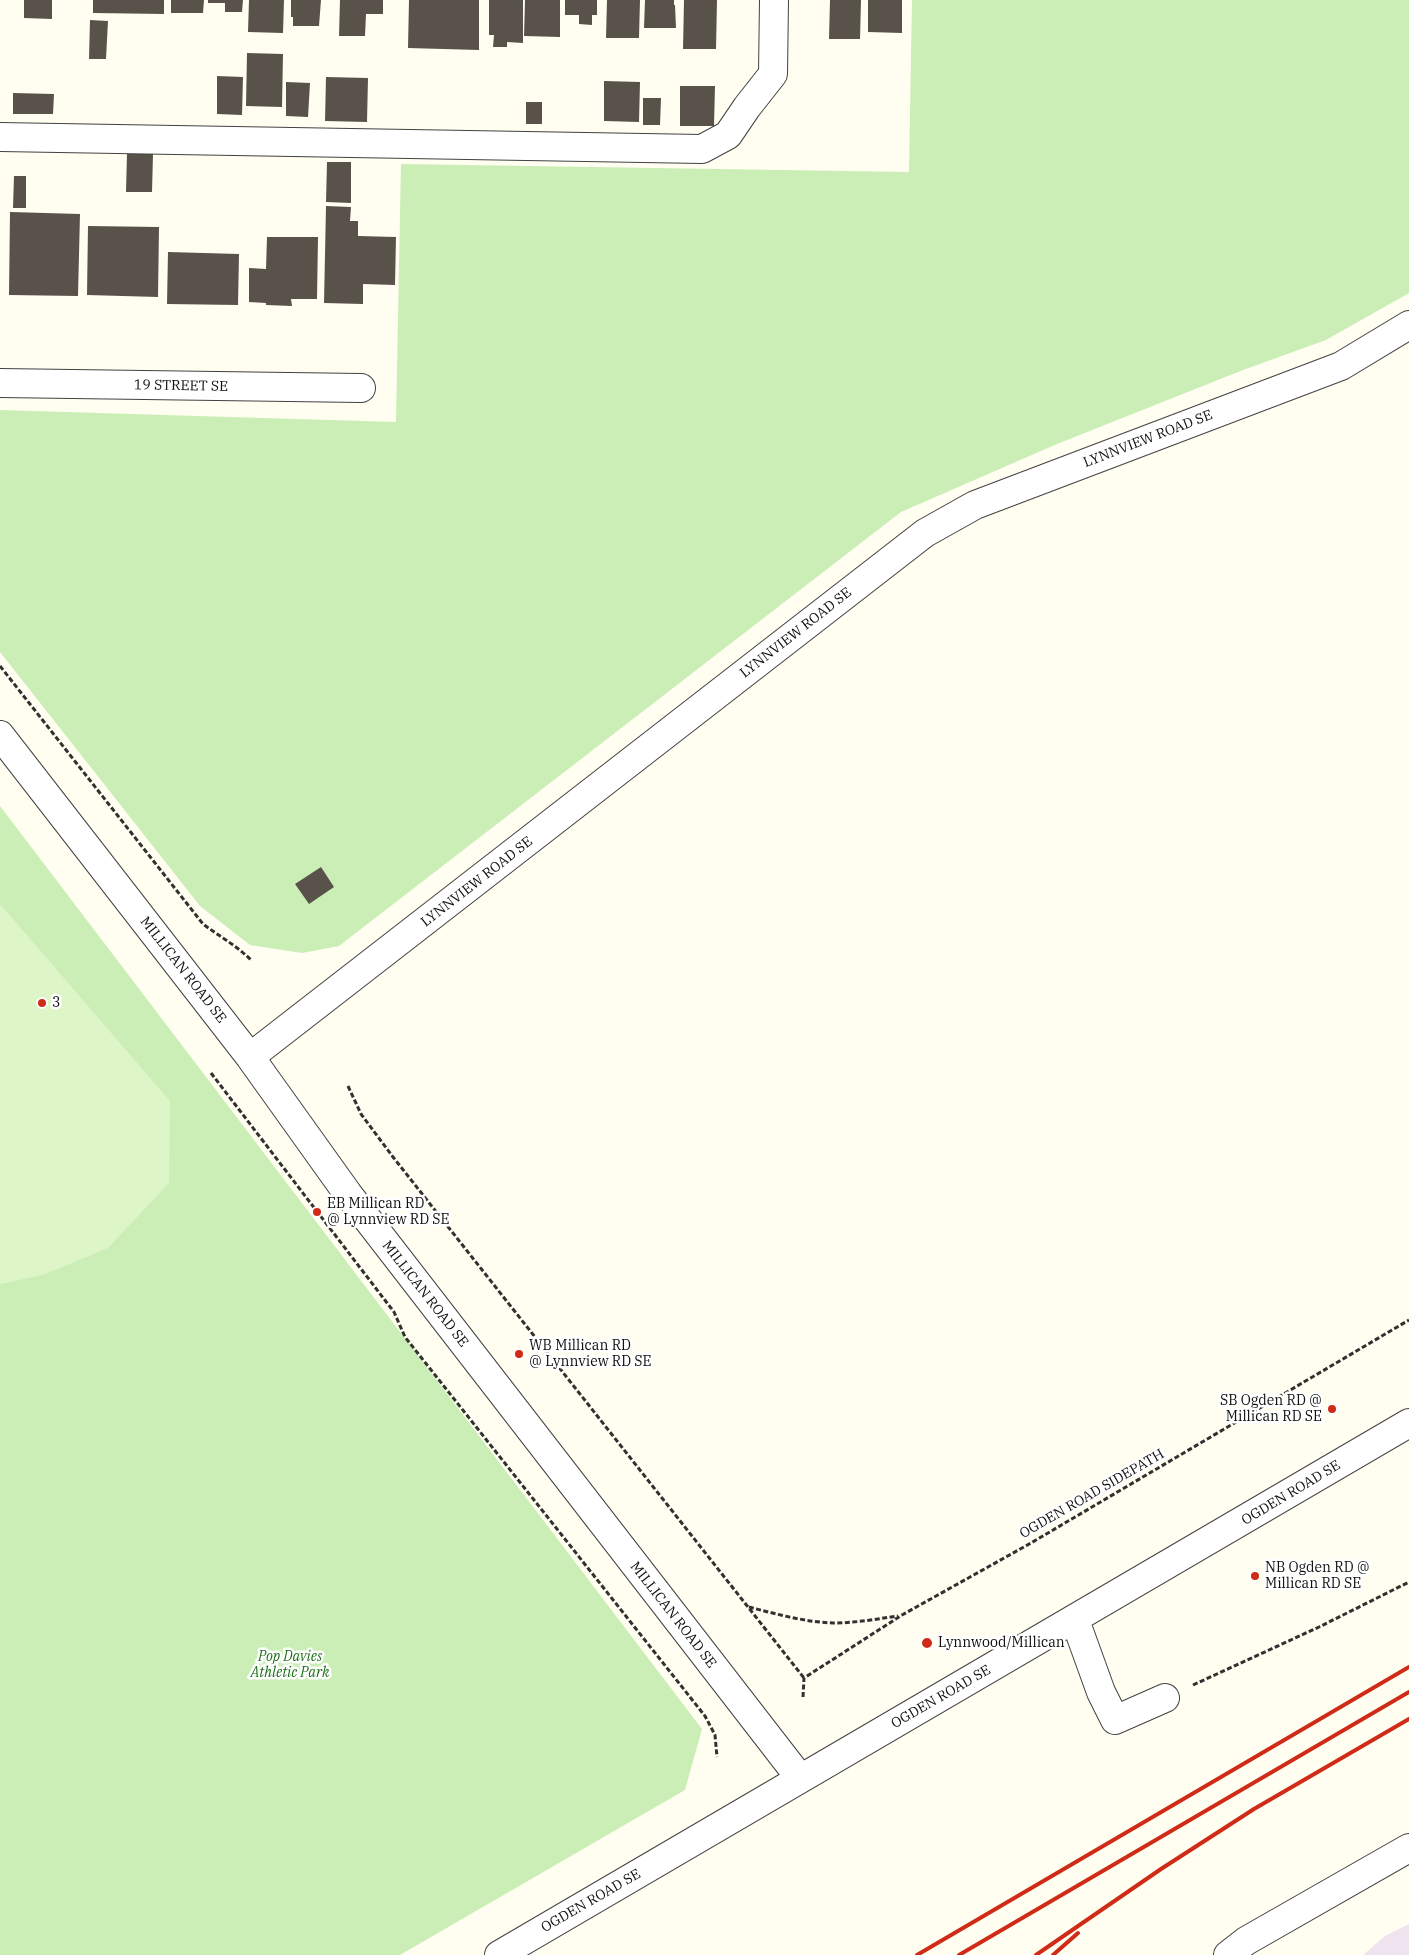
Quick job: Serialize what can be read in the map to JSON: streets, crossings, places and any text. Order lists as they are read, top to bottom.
{
  "streets": {
    "street": [
      "19 STREET SE",
      "LYNNVIEW ROAD SE",
      "MILLICAN ROAD SE",
      "OGDEN ROAD SE"
    ],
    "path": ["OGDEN ROAD SIDEPATH"]
  },
  "crossings": [
    ["LYNNVIEW ROAD SE", "MILLICAN ROAD SE"],
    ["MILLICAN ROAD SE", "OGDEN ROAD SE"]
  ],
  "parks": ["Pop Davies Athletic Park"],
  "places": [
    "3",
    "EB Millican RD @ Lynnview RD SE",
    "WB Millican RD @ Lynnview RD SE",
    "SB Ogden RD @ Millican RD SE",
    "NB Ogden RD @ Millican RD SE",
    "Lynnwood/Millican"
  ]
}
